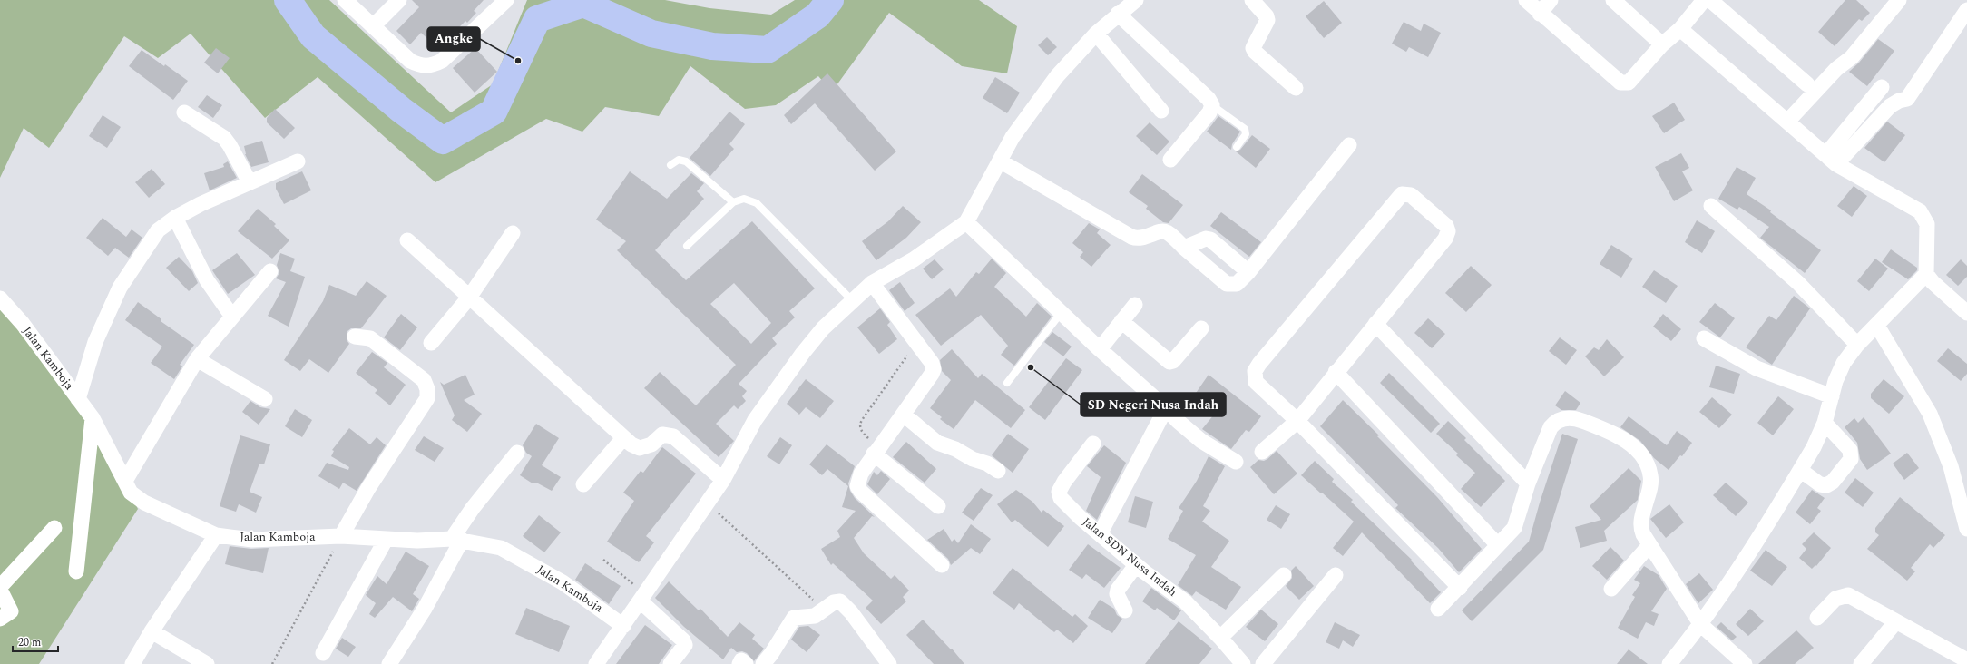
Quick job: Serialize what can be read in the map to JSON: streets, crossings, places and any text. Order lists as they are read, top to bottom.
{
  "streets": {
    "street": ["Jalan Kamboja", "Jalan SDN Nusa Indah"]
  },
  "places": ["Angke", "SD Negeri Nusa Indah"],
  "scale_bar": "20 m"
}
